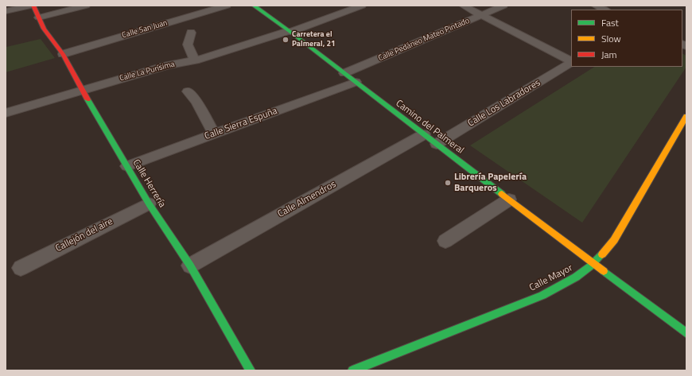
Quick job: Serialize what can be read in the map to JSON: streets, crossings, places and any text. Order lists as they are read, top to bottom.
{
  "streets": {
    "street": [
      "Calle San Juan",
      "Calle Pedáneo Mateo Pintado",
      "Calle La Purísima",
      "Calle Los Labradores",
      "Calle Sierra Espuña",
      "Camino del Palmeral",
      "Calle Herrería",
      "Calle Almendros",
      "Callejón del aire",
      "Calle Mayor"
    ]
  },
  "crossings": [
    ["Calle San Juan", "Calle Herrería"],
    ["Calle Pedáneo Mateo Pintado", "Camino del Palmeral"],
    ["Calle La Purísima", "Camino del Palmeral"],
    ["Calle La Purísima", "Calle Herrería"],
    ["Calle Los Labradores", "Camino del Palmeral"],
    ["Calle Sierra Espuña", "Camino del Palmeral"],
    ["Calle Sierra Espuña", "Calle Herrería"],
    ["Camino del Palmeral", "Calle Almendros"],
    ["Camino del Palmeral", "Calle Mayor"],
    ["Calle Herrería", "Calle Almendros"],
    ["Calle Herrería", "Callejón del aire"]
  ],
  "places": ["Carretera el Palmeral, 21", "Librería Papelería Barqueros"],
  "legend": ["Fast", "Slow", "Jam"]
}
